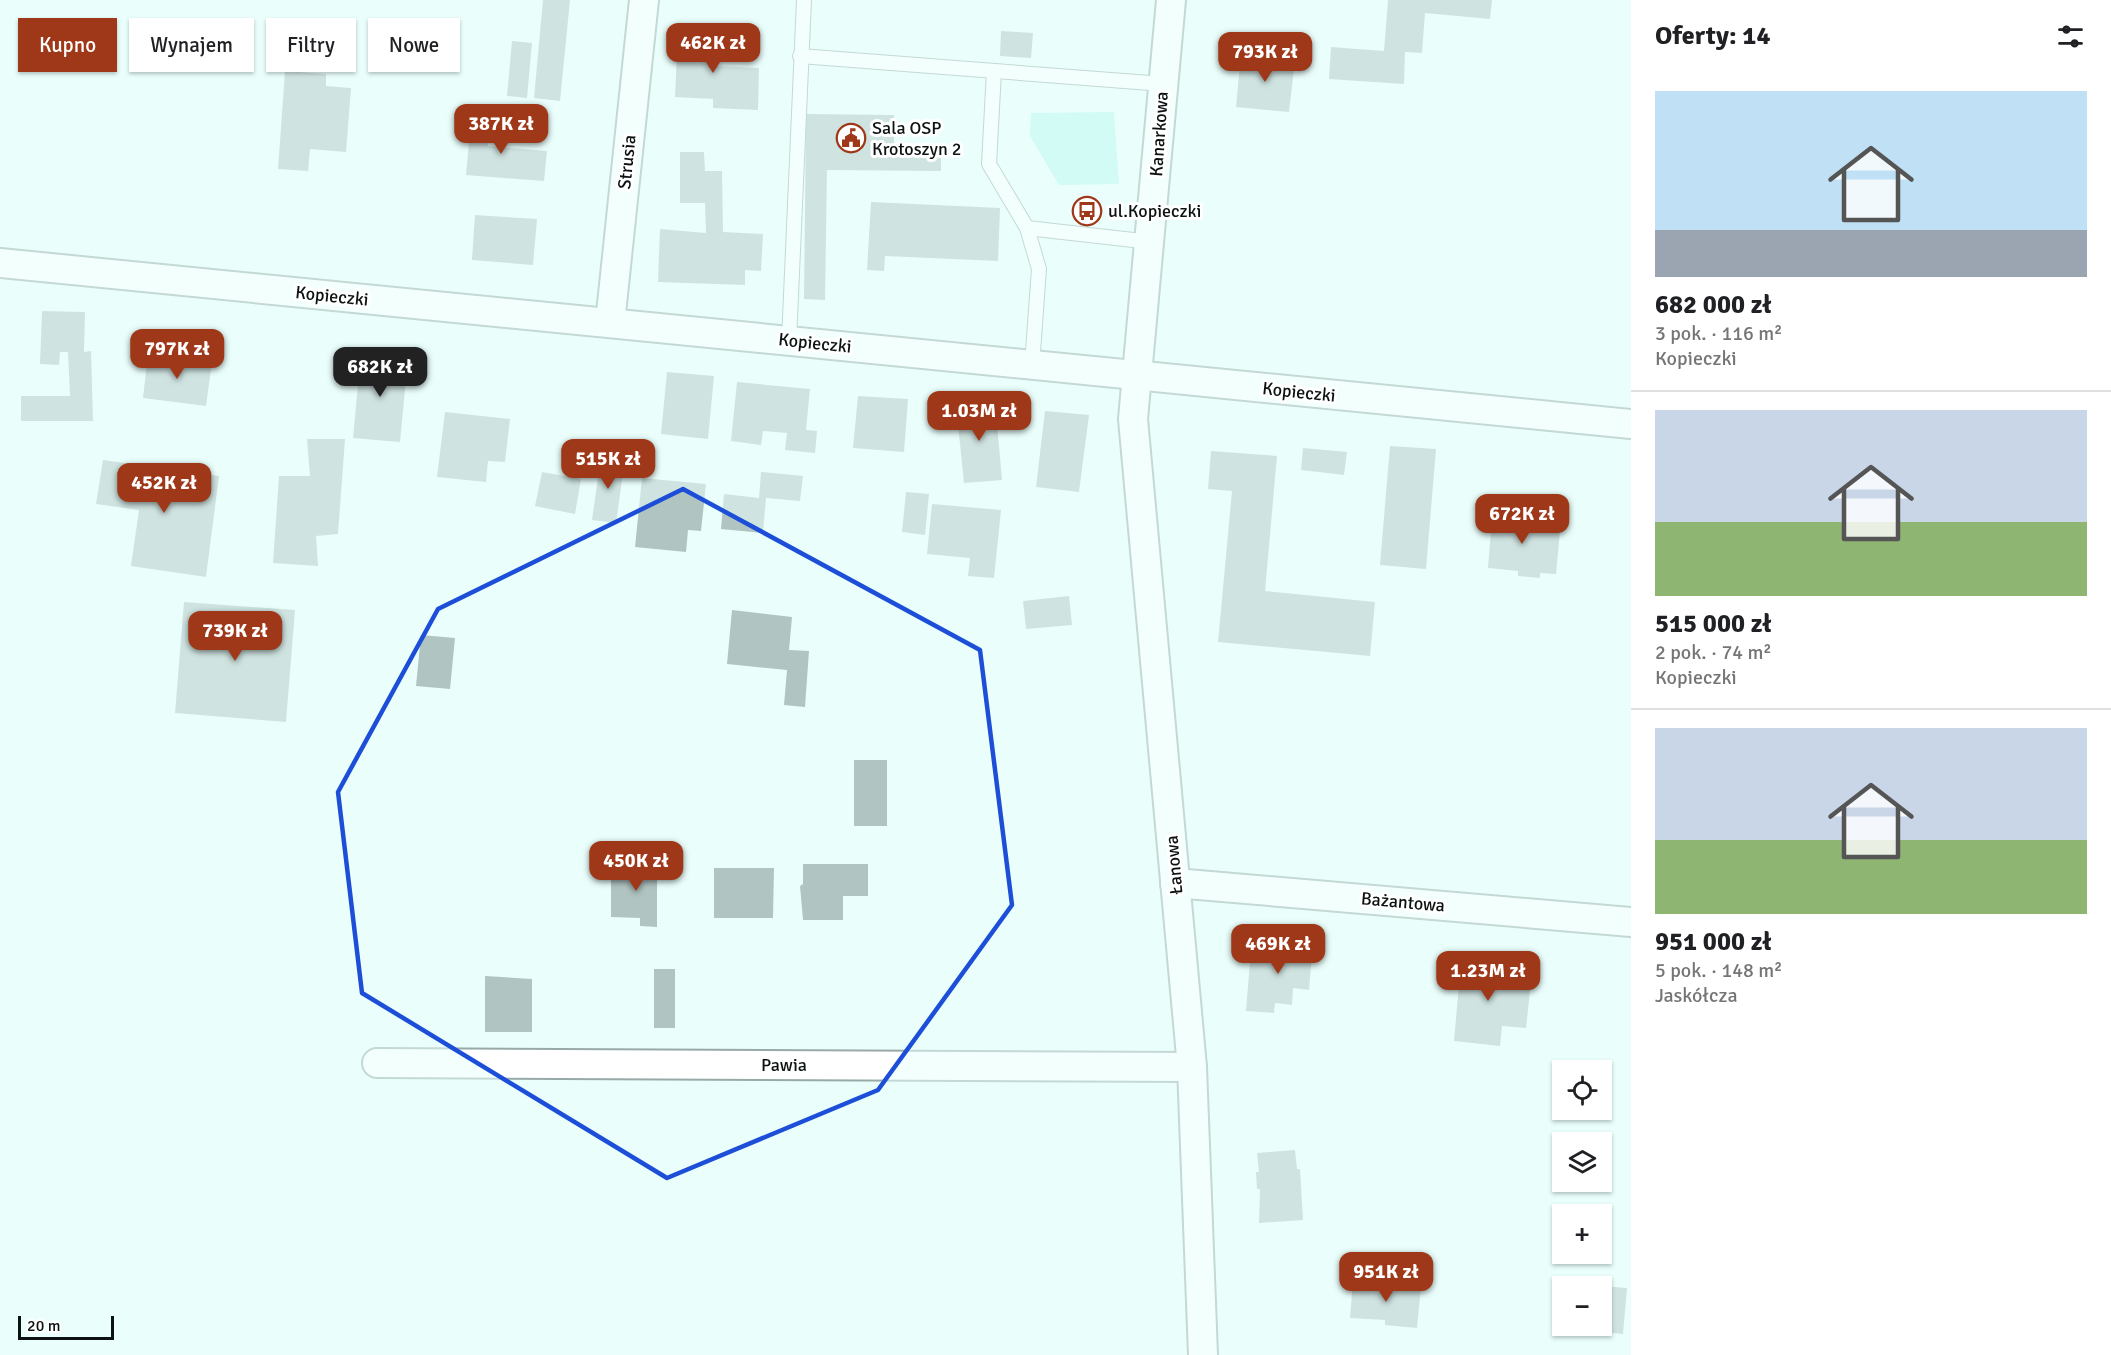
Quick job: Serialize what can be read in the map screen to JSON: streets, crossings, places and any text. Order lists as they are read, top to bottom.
{
  "streets": {
    "street": [
      "Kanarkowa",
      "Strusia",
      "Kopieczki",
      "Łanowa",
      "Bażantowa",
      "Pawia"
    ]
  },
  "crossings": [
    ["Kanarkowa", "Kopieczki"],
    ["Kanarkowa", "Łanowa"],
    ["Strusia", "Kopieczki"],
    ["Kopieczki", "Łanowa"],
    ["Łanowa", "Bażantowa"],
    ["Łanowa", "Pawia"]
  ],
  "places": {
    "public building": ["Sala OSP Krotoszyn 2"],
    "bus stop": ["ul.Kopieczki"]
  },
  "scale_bar": "20 m",
  "page": {
    "heading": "Oferty: 14",
    "chip": [
      "Kupno",
      "Wynajem",
      "Filtry",
      "Nowe"
    ],
    "price": [
      "462K zł",
      "793K zł",
      "387K zł",
      "797K zł",
      "682K zł",
      "1.03M zł",
      "515K zł",
      "452K zł",
      "672K zł",
      "739K zł",
      "450K zł",
      "469K zł",
      "1.23M zł",
      "951K zł"
    ],
    "list": [
      {
        "name": "682 000 zł",
        "note": "3 pok. · 116 m² · Kopieczki"
      },
      {
        "name": "515 000 zł",
        "note": "2 pok. · 74 m² · Kopieczki"
      },
      {
        "name": "951 000 zł",
        "note": "5 pok. · 148 m² · Jaskółcza"
      }
    ],
    "map_buttons": ["+", "−"],
    "scale": "20 m"
  }
}
